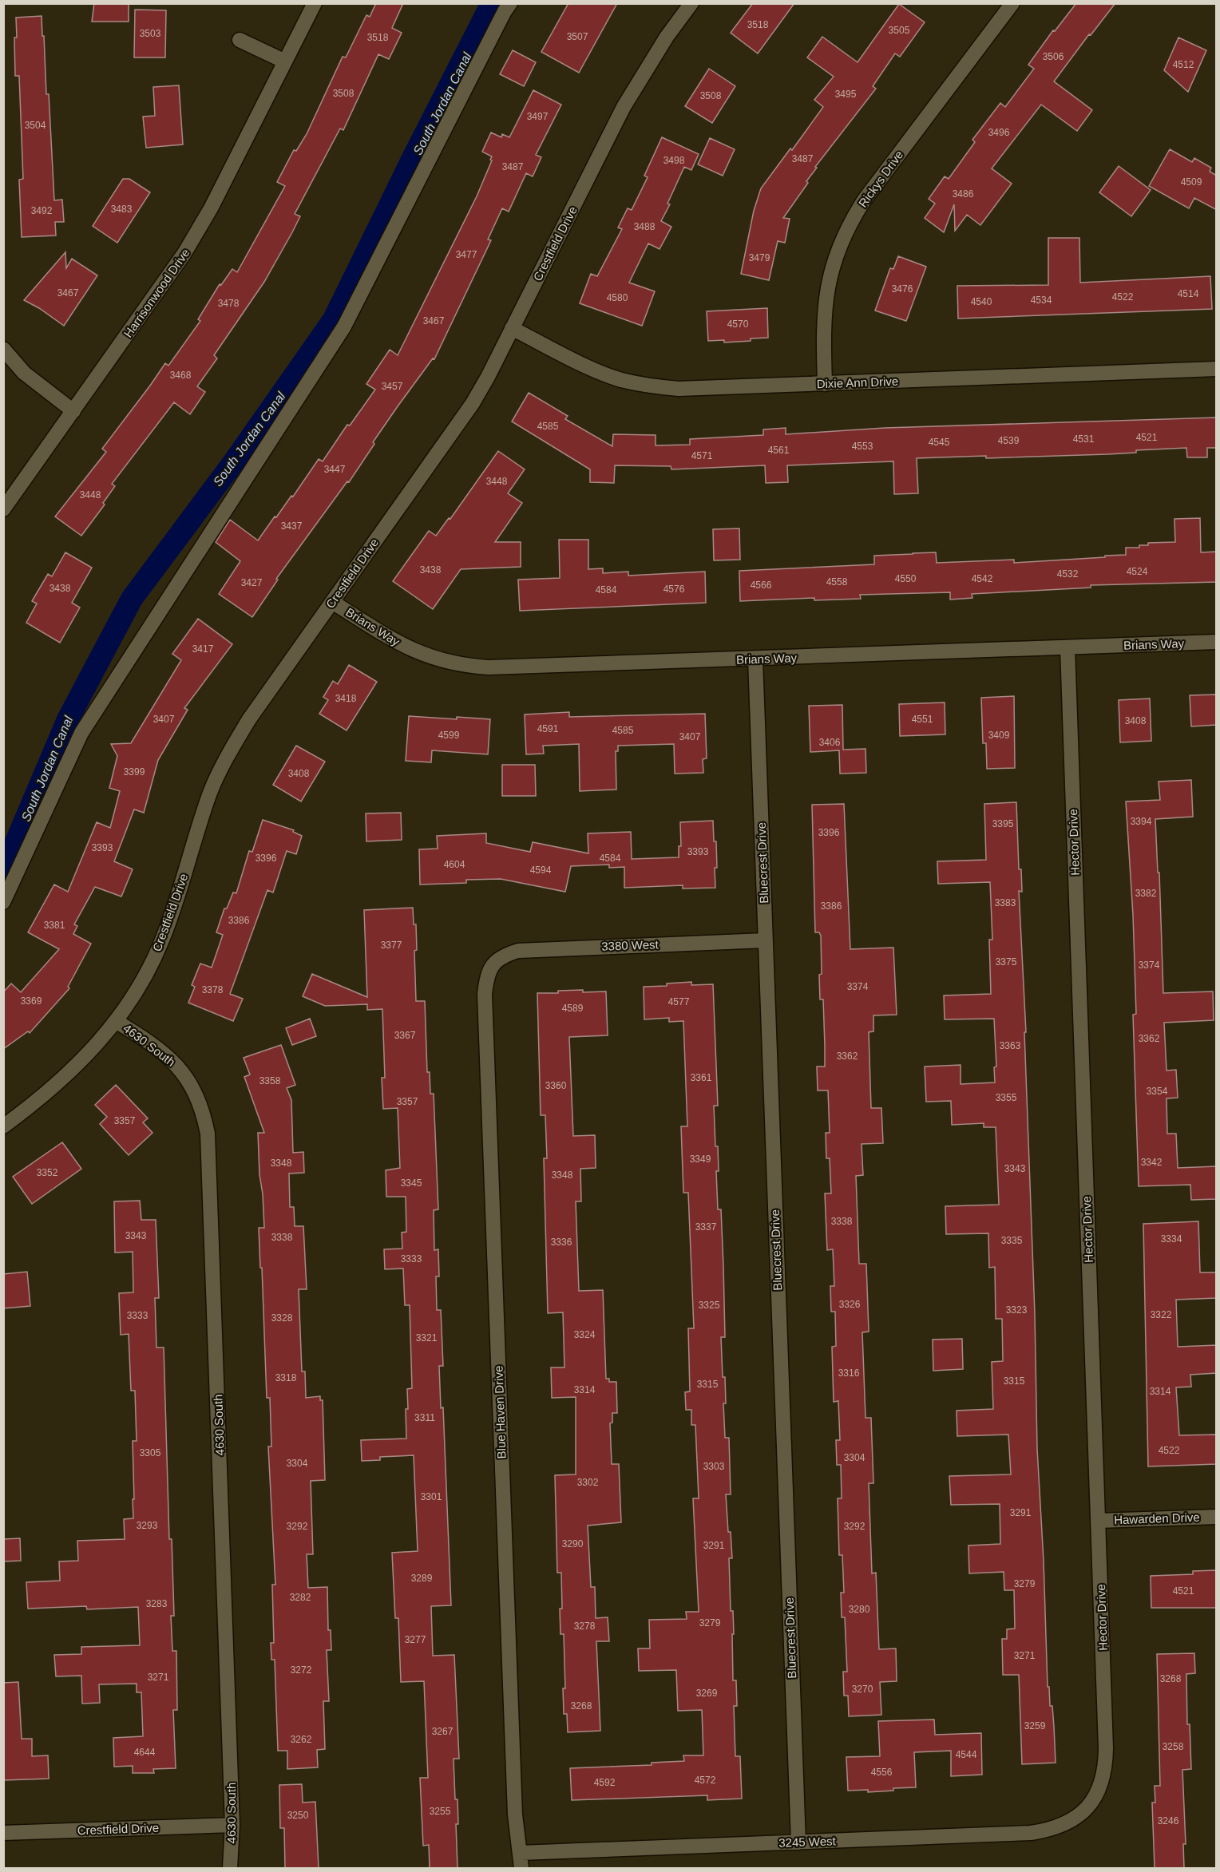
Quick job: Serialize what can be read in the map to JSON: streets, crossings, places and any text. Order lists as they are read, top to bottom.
{
  "streets": {
    "street": [
      "Rickys Drive",
      "Crestfield Drive",
      "Harrisonwood Drive",
      "Dixie Ann Drive",
      "Brians Way",
      "Hector Drive",
      "Bluecrest Drive",
      "3380 West",
      "4630 South",
      "Blue Haven Drive",
      "Hawarden Drive",
      "3245 West"
    ]
  },
  "crossings": [
    ["Rickys Drive", "Dixie Ann Drive"],
    ["Crestfield Drive", "Dixie Ann Drive"],
    ["Crestfield Drive", "Brians Way"],
    ["Crestfield Drive", "4630 South"],
    ["Brians Way", "Hector Drive"],
    ["Brians Way", "Bluecrest Drive"],
    ["Hector Drive", "Hawarden Drive"],
    ["Hector Drive", "3245 West"],
    ["Bluecrest Drive", "3380 West"],
    ["Bluecrest Drive", "3245 West"],
    ["3380 West", "Blue Haven Drive"],
    ["Blue Haven Drive", "3245 West"]
  ],
  "water": ["South Jordan Canal"],
  "house_numbers": [
    "3518",
    "3505",
    "3503",
    "3507",
    "3518",
    "3506",
    "4512",
    "3508",
    "3495",
    "3508",
    "3497",
    "3504",
    "3496",
    "3487",
    "3498",
    "3487",
    "4509",
    "3486",
    "3483",
    "3492",
    "3488",
    "3477",
    "3479",
    "3476",
    "3467",
    "4514",
    "4522",
    "4580",
    "4534",
    "4540",
    "3478",
    "3467",
    "4570",
    "3468",
    "3457",
    "4585",
    "4521",
    "4531",
    "4539",
    "4545",
    "4553",
    "4561",
    "4571",
    "3447",
    "3448",
    "3448",
    "3437",
    "3438",
    "4524",
    "4532",
    "4550",
    "4542",
    "4558",
    "3427",
    "4566",
    "3438",
    "4576",
    "4584",
    "3417",
    "3418",
    "3407",
    "4551",
    "3408",
    "4591",
    "4585",
    "4599",
    "3409",
    "3407",
    "3406",
    "3399",
    "3408",
    "3394",
    "3395",
    "3396",
    "3393",
    "3393",
    "3396",
    "4584",
    "4604",
    "4594",
    "3382",
    "3383",
    "3386",
    "3386",
    "3381",
    "3377",
    "3375",
    "3374",
    "3374",
    "3378",
    "3369",
    "4577",
    "4589",
    "3367",
    "3362",
    "3363",
    "3362",
    "3361",
    "3358",
    "3360",
    "3354",
    "3355",
    "3357",
    "3357",
    "3349",
    "3342",
    "3348",
    "3343",
    "3352",
    "3348",
    "3345",
    "3338",
    "3337",
    "3343",
    "3338",
    "3334",
    "3335",
    "3336",
    "3333",
    "3326",
    "3325",
    "3323",
    "3322",
    "3333",
    "3328",
    "3324",
    "3321",
    "3316",
    "3318",
    "3315",
    "3315",
    "3314",
    "3314",
    "3311",
    "4522",
    "3305",
    "3304",
    "3304",
    "3303",
    "3302",
    "3301",
    "3291",
    "3293",
    "3292",
    "3292",
    "3290",
    "3291",
    "3289",
    "3279",
    "4521",
    "3282",
    "3283",
    "3280",
    "3279",
    "3278",
    "3277",
    "3271",
    "3272",
    "3271",
    "3268",
    "3270",
    "3269",
    "3268",
    "3259",
    "3267",
    "3262",
    "3258",
    "4644",
    "4544",
    "4556",
    "4572",
    "4592",
    "3255",
    "3250",
    "3246"
  ]
}
